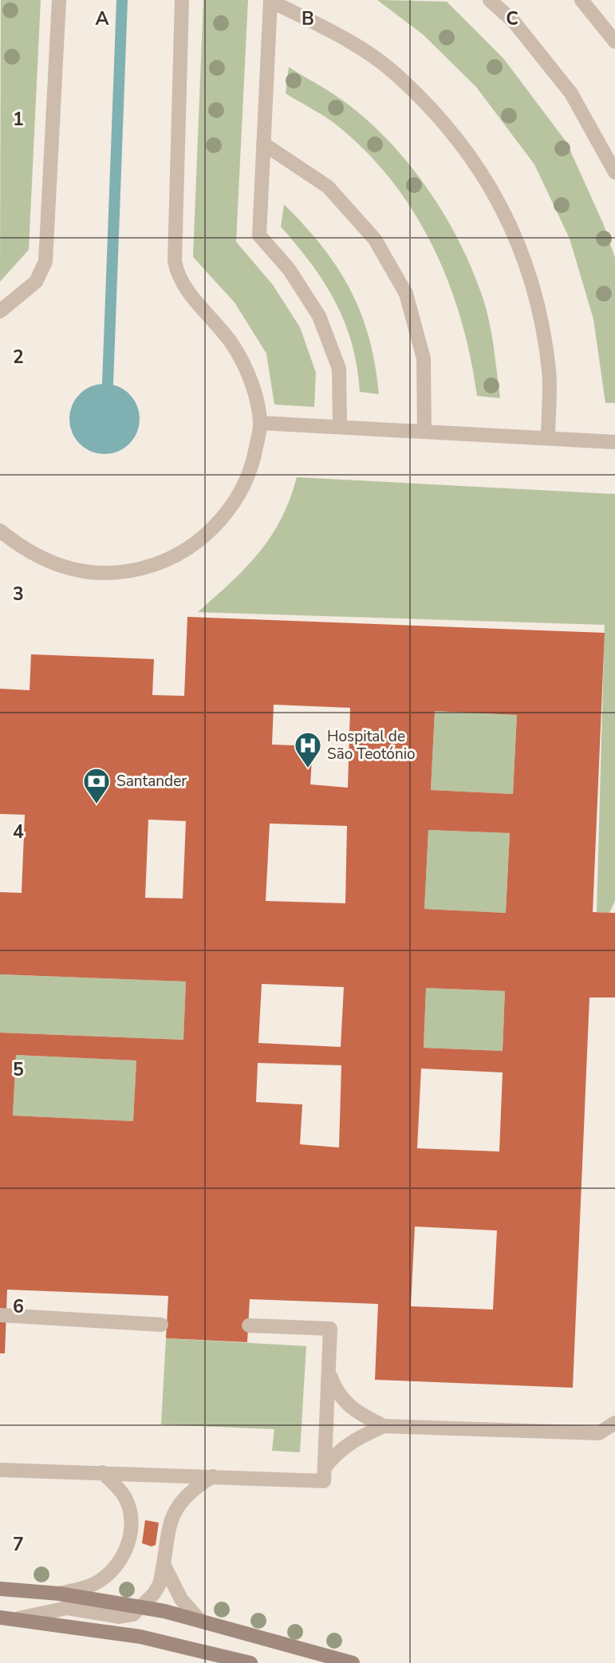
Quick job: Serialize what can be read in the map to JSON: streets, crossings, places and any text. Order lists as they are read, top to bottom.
{
  "places": {
    "hospital": ["Hospital de São Teotónio"],
    "bank": ["Santander"]
  },
  "grid": {
    "columns": ["A", "B", "C"],
    "rows": [
      "1",
      "2",
      "3",
      "4",
      "5",
      "6",
      "7"
    ]
  }
}
